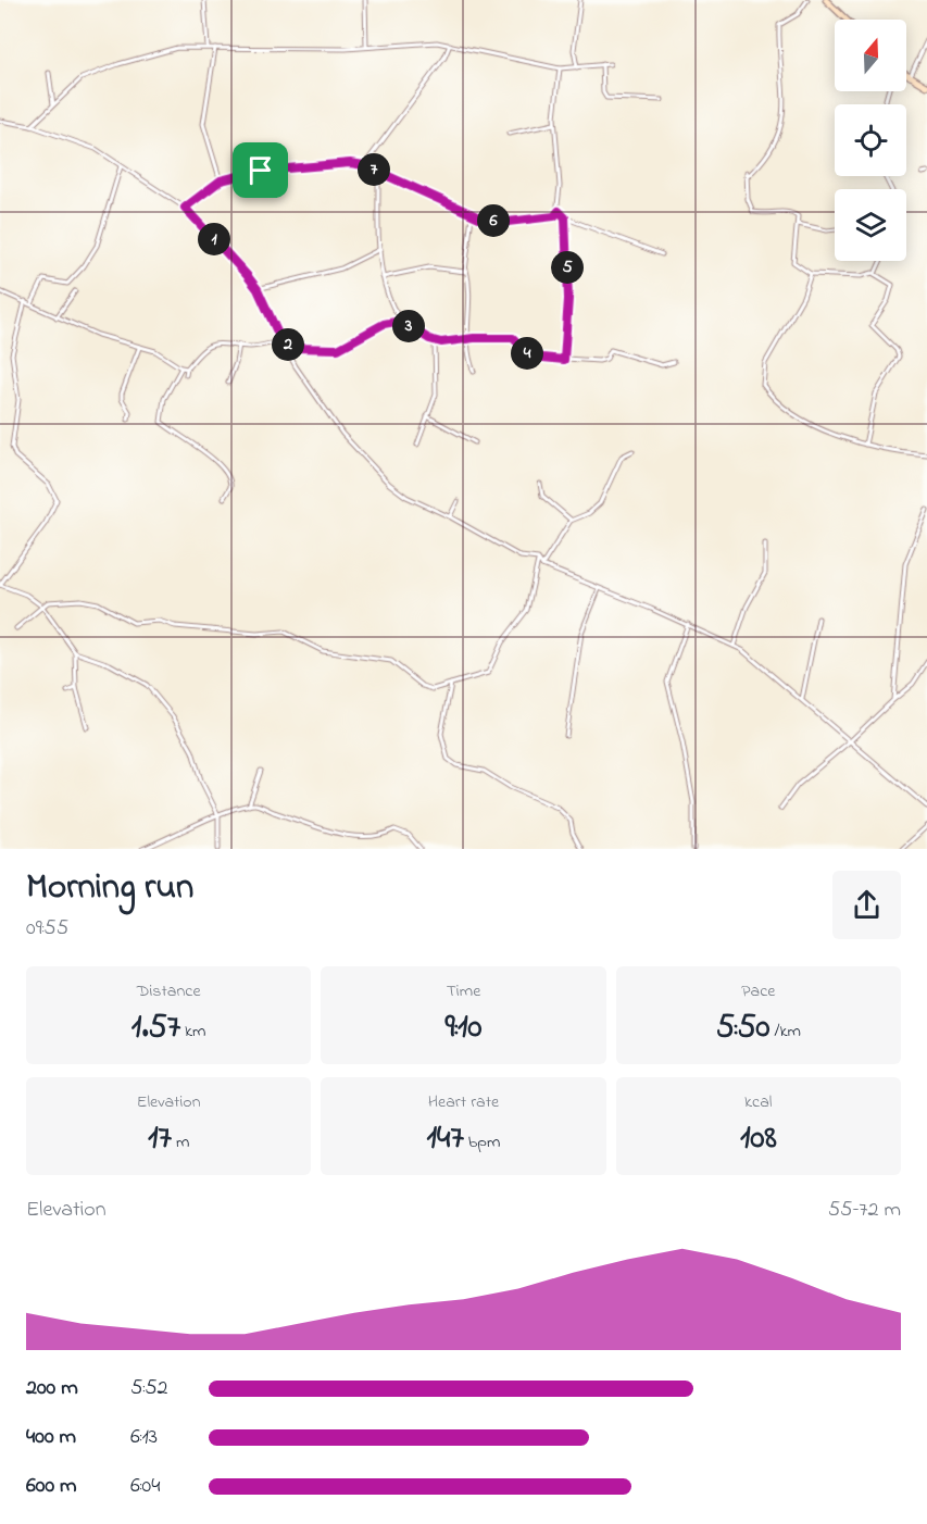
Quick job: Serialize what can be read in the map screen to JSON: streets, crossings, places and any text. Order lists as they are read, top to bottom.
{
  "north": "top",
  "page": {
    "pins": [
      "7",
      "6",
      "1",
      "5",
      "3",
      "2",
      "4"
    ],
    "heading": ["Morning run", "09:55"],
    "stats": [
      ["Distance", "1.57 km"],
      ["Time", "9:10"],
      ["Pace", "5:50 /km"],
      ["Elevation", "17 m"],
      ["Heart rate", "147 bpm"],
      ["kcal", "108"]
    ],
    "chart": ["Elevation", "55–72 m"],
    "list": [
      {
        "name": "200 m",
        "note": "5:52"
      },
      {
        "name": "400 m",
        "note": "6:13"
      },
      {
        "name": "600 m",
        "note": "6:04"
      }
    ]
  }
}
